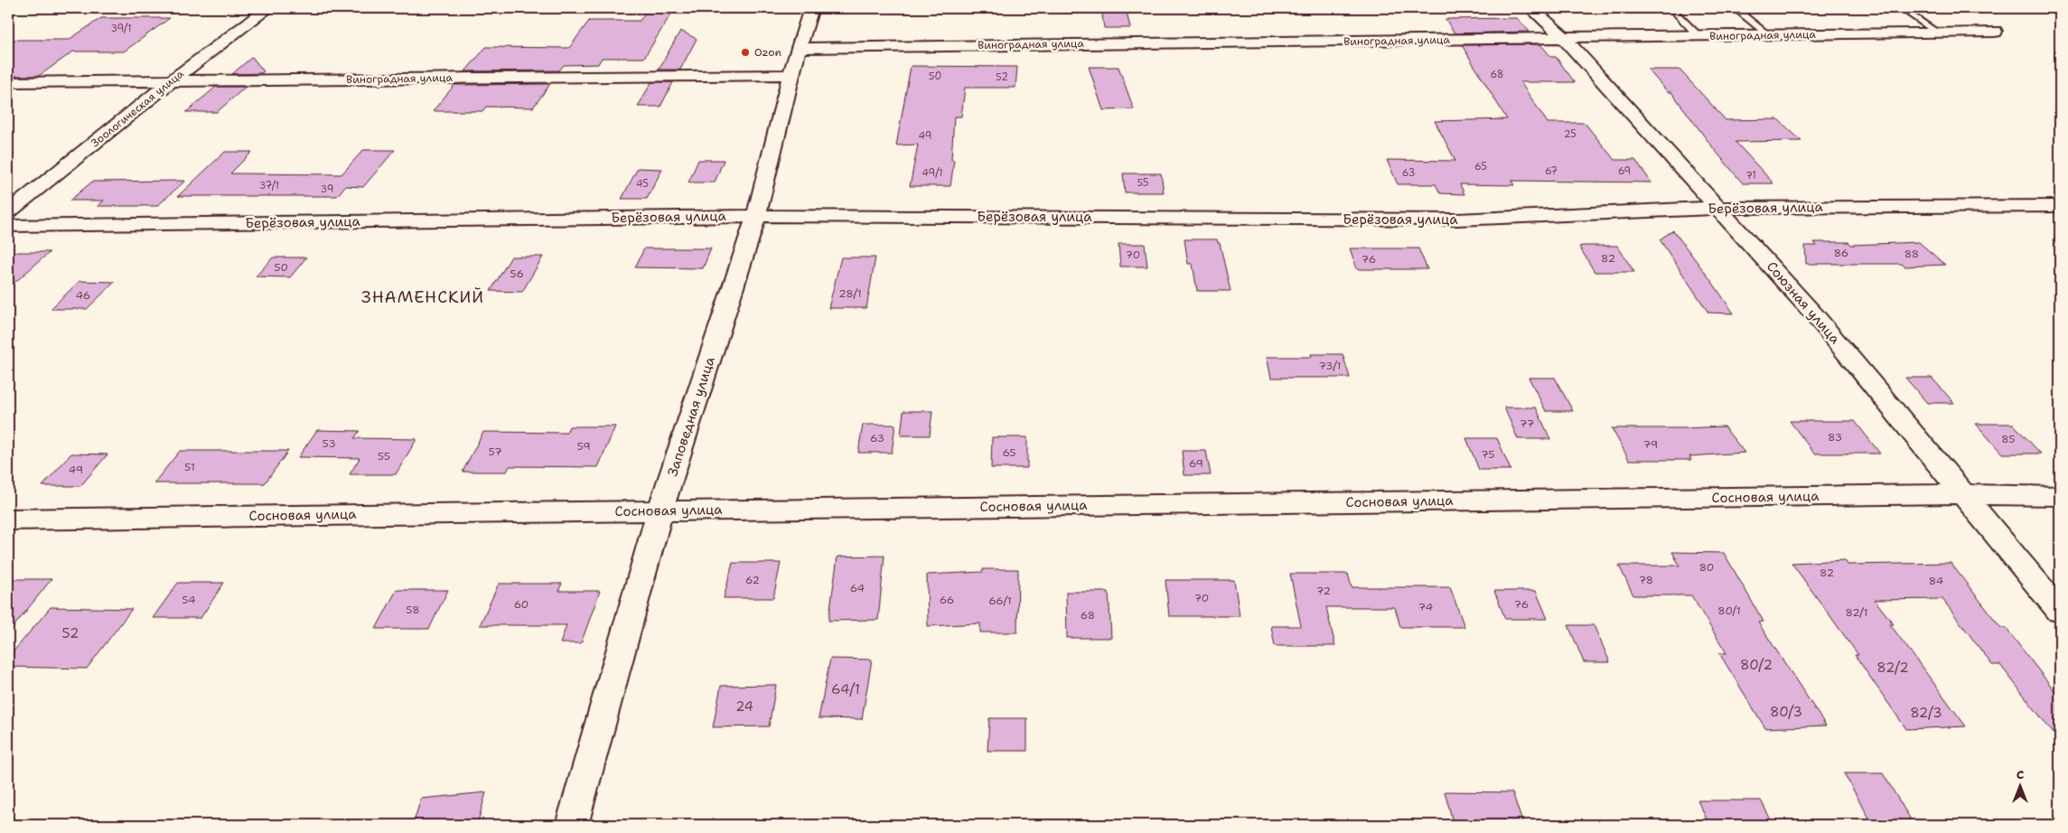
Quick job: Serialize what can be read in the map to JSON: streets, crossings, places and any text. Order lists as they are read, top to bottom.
{
  "streets": {
    "street": [
      "Виноградная улица",
      "Зоологическая улица",
      "Берёзовая улица",
      "Союзная улица",
      "Заповедная улица",
      "Сосновая улица"
    ]
  },
  "crossings": [
    ["Виноградная улица", "Зоологическая улица"],
    ["Виноградная улица", "Союзная улица"],
    ["Виноградная улица", "Заповедная улица"],
    ["Берёзовая улица", "Союзная улица"],
    ["Берёзовая улица", "Заповедная улица"],
    ["Союзная улица", "Сосновая улица"],
    ["Заповедная улица", "Сосновая улица"]
  ],
  "districts": ["ЗНАМЕНСКИЙ"],
  "places": ["Ozon"],
  "house_numbers": [
    "39/1",
    "68",
    "50",
    "52",
    "25",
    "49",
    "65",
    "67",
    "69",
    "49/1",
    "63",
    "71",
    "55",
    "45",
    "37/1",
    "39",
    "86",
    "88",
    "70",
    "82",
    "76",
    "50",
    "56",
    "28/1",
    "46",
    "73/1",
    "77",
    "83",
    "63",
    "85",
    "53",
    "79",
    "59",
    "57",
    "65",
    "75",
    "55",
    "69",
    "51",
    "49",
    "80",
    "82",
    "62",
    "78",
    "84",
    "64",
    "72",
    "70",
    "54",
    "66",
    "66/1",
    "60",
    "76",
    "74",
    "58",
    "80/1",
    "82/1",
    "68",
    "52",
    "80/2",
    "82/2",
    "64/1",
    "24",
    "80/3",
    "82/3"
  ],
  "north": "top"
}
